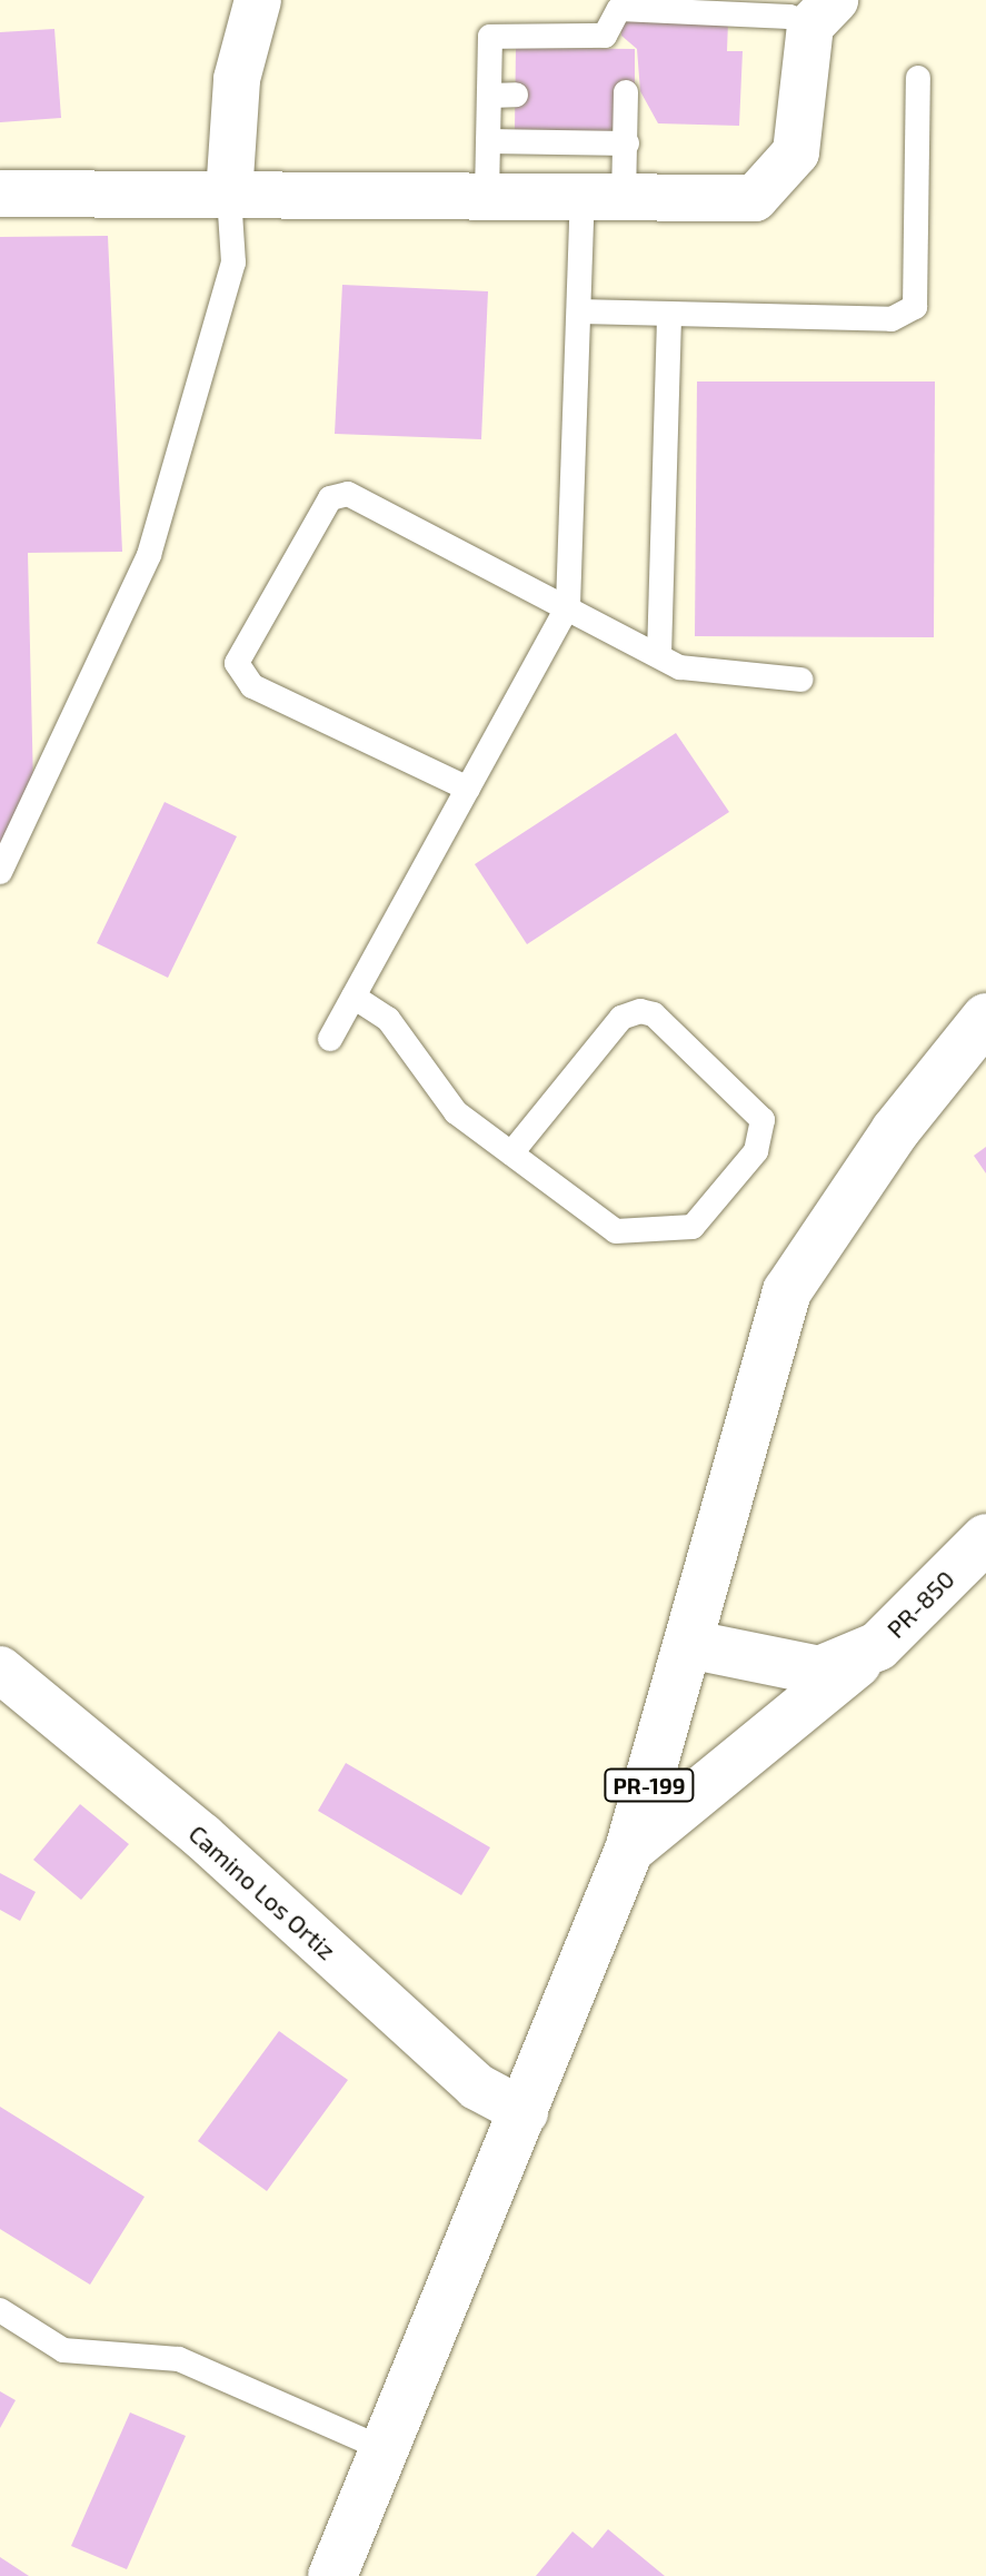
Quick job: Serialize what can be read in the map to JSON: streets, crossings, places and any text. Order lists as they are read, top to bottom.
{
  "streets": {
    "main road": ["PR-850", "PR-199"],
    "street": ["Camino Los Ortiz"]
  },
  "crossings": [
    ["PR-850", "PR-199"],
    ["PR-199", "Camino Los Ortiz"]
  ]
}
